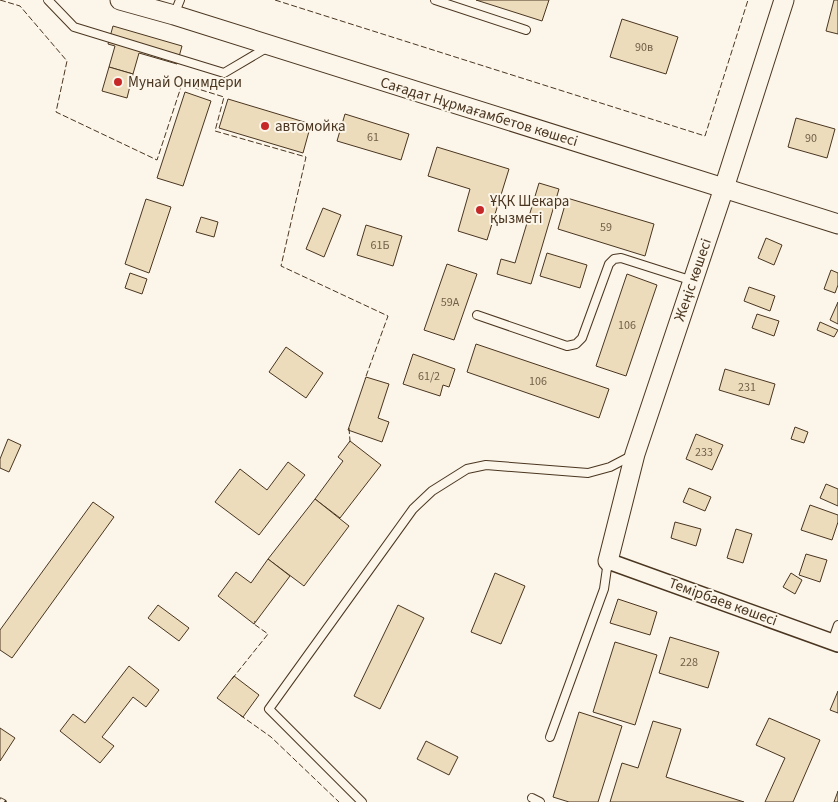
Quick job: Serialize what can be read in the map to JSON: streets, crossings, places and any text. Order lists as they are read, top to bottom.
{
  "streets": {
    "street": ["Сағадат Нұрмағамбетов көшесі", "Жеңіс көшесі", "Темірбаев көшесі"]
  },
  "crossings": [
    ["Сағадат Нұрмағамбетов көшесі", "Жеңіс көшесі"],
    ["Жеңіс көшесі", "Темірбаев көшесі"]
  ],
  "places": ["Мунай Онимдери", "автомойка", "ҰҚК Шекара қызметі"],
  "house_numbers": [
    "90в",
    "61",
    "90",
    "59",
    "61Б",
    "59А",
    "106",
    "61/2",
    "106",
    "231",
    "233",
    "228"
  ]
}
